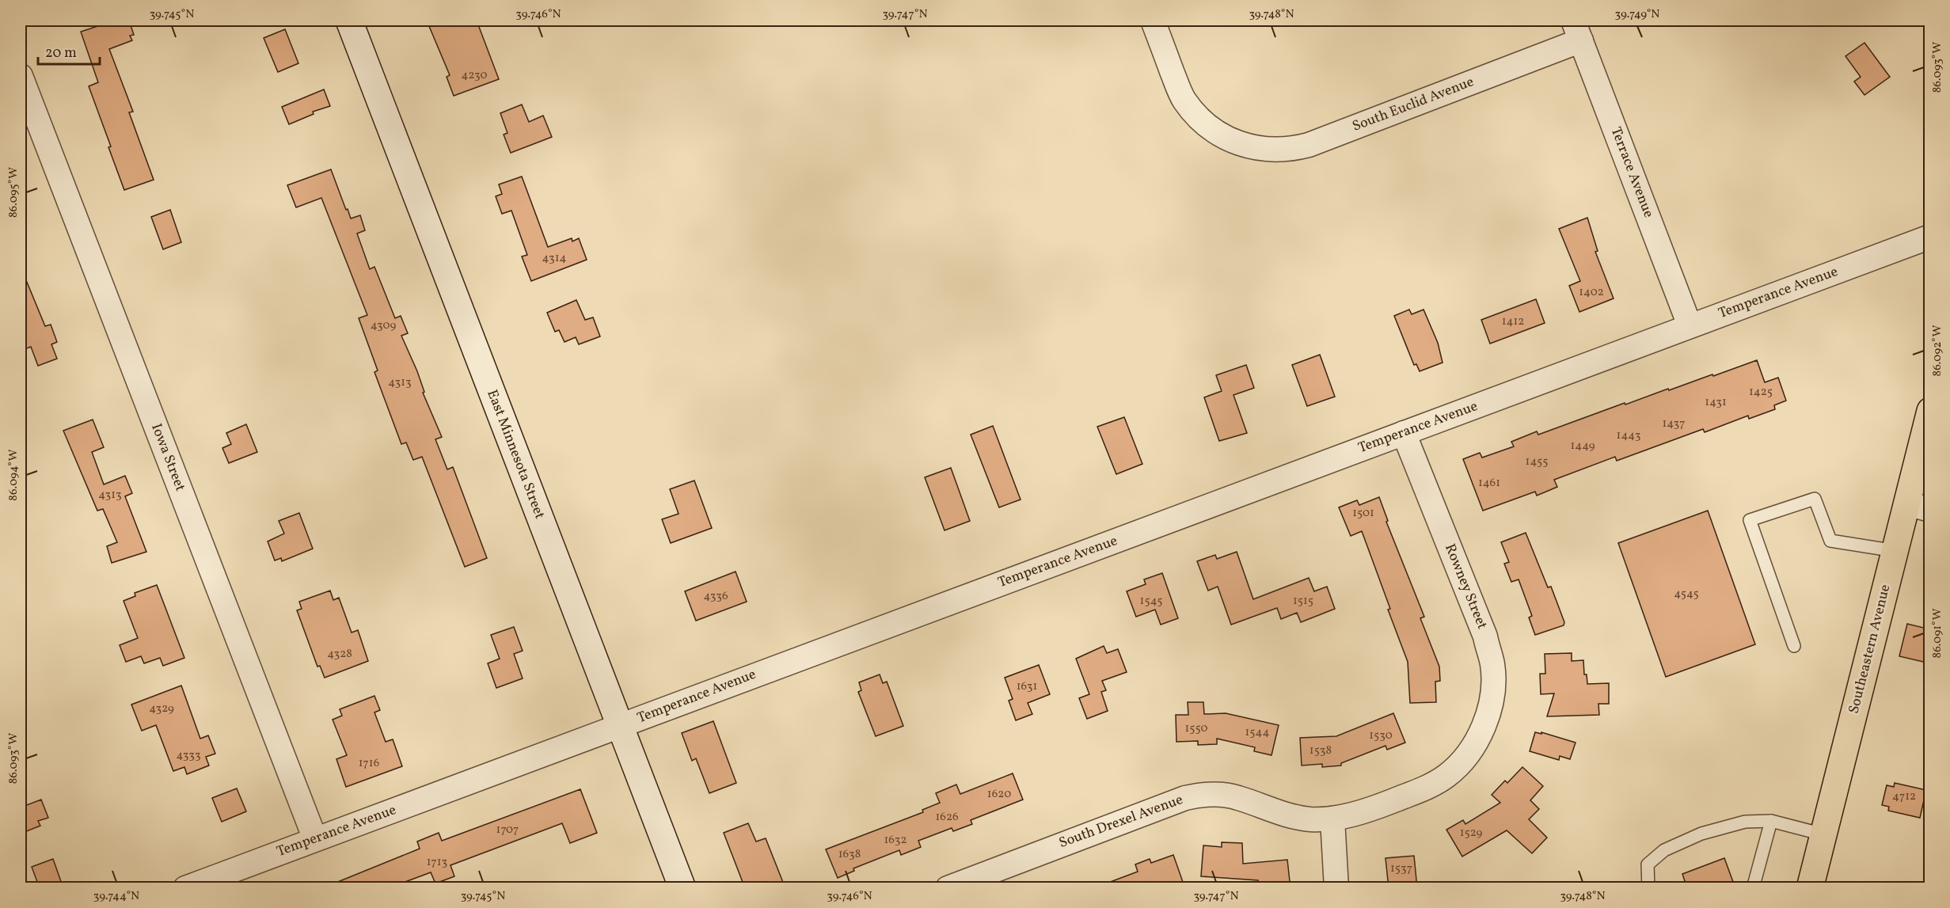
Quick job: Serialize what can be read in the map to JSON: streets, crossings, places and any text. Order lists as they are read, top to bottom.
{
  "streets": {
    "main road": ["Southeastern Avenue"],
    "street": [
      "South Euclid Avenue",
      "Terrace Avenue",
      "Temperance Avenue",
      "East Minnesota Street",
      "Iowa Street",
      "Rowney Street",
      "South Drexel Avenue"
    ]
  },
  "crossings": [
    ["South Euclid Avenue", "Terrace Avenue"],
    ["Terrace Avenue", "Temperance Avenue"],
    ["Temperance Avenue", "East Minnesota Street"],
    ["Temperance Avenue", "Iowa Street"],
    ["Temperance Avenue", "Rowney Street"],
    ["Rowney Street", "South Drexel Avenue"]
  ],
  "house_numbers": [
    "4230",
    "4314",
    "1402",
    "1412",
    "4309",
    "4313",
    "1425",
    "1431",
    "1437",
    "1443",
    "1449",
    "1455",
    "1461",
    "4313",
    "1501",
    "4545",
    "4336",
    "1545",
    "1515",
    "4328",
    "1631",
    "4329",
    "1550",
    "1544",
    "1530",
    "1538",
    "4333",
    "1716",
    "1620",
    "4712",
    "1626",
    "1707",
    "1529",
    "1632",
    "1638",
    "1713",
    "1537"
  ],
  "scale_bar": "20 m",
  "coordinates": [
    "39.745°N",
    "39.746°N",
    "39.747°N",
    "39.748°N",
    "39.749°N",
    "86.093°W",
    "86.095°W",
    "86.092°W",
    "86.094°W",
    "86.091°W",
    "39.744°N"
  ]
}
